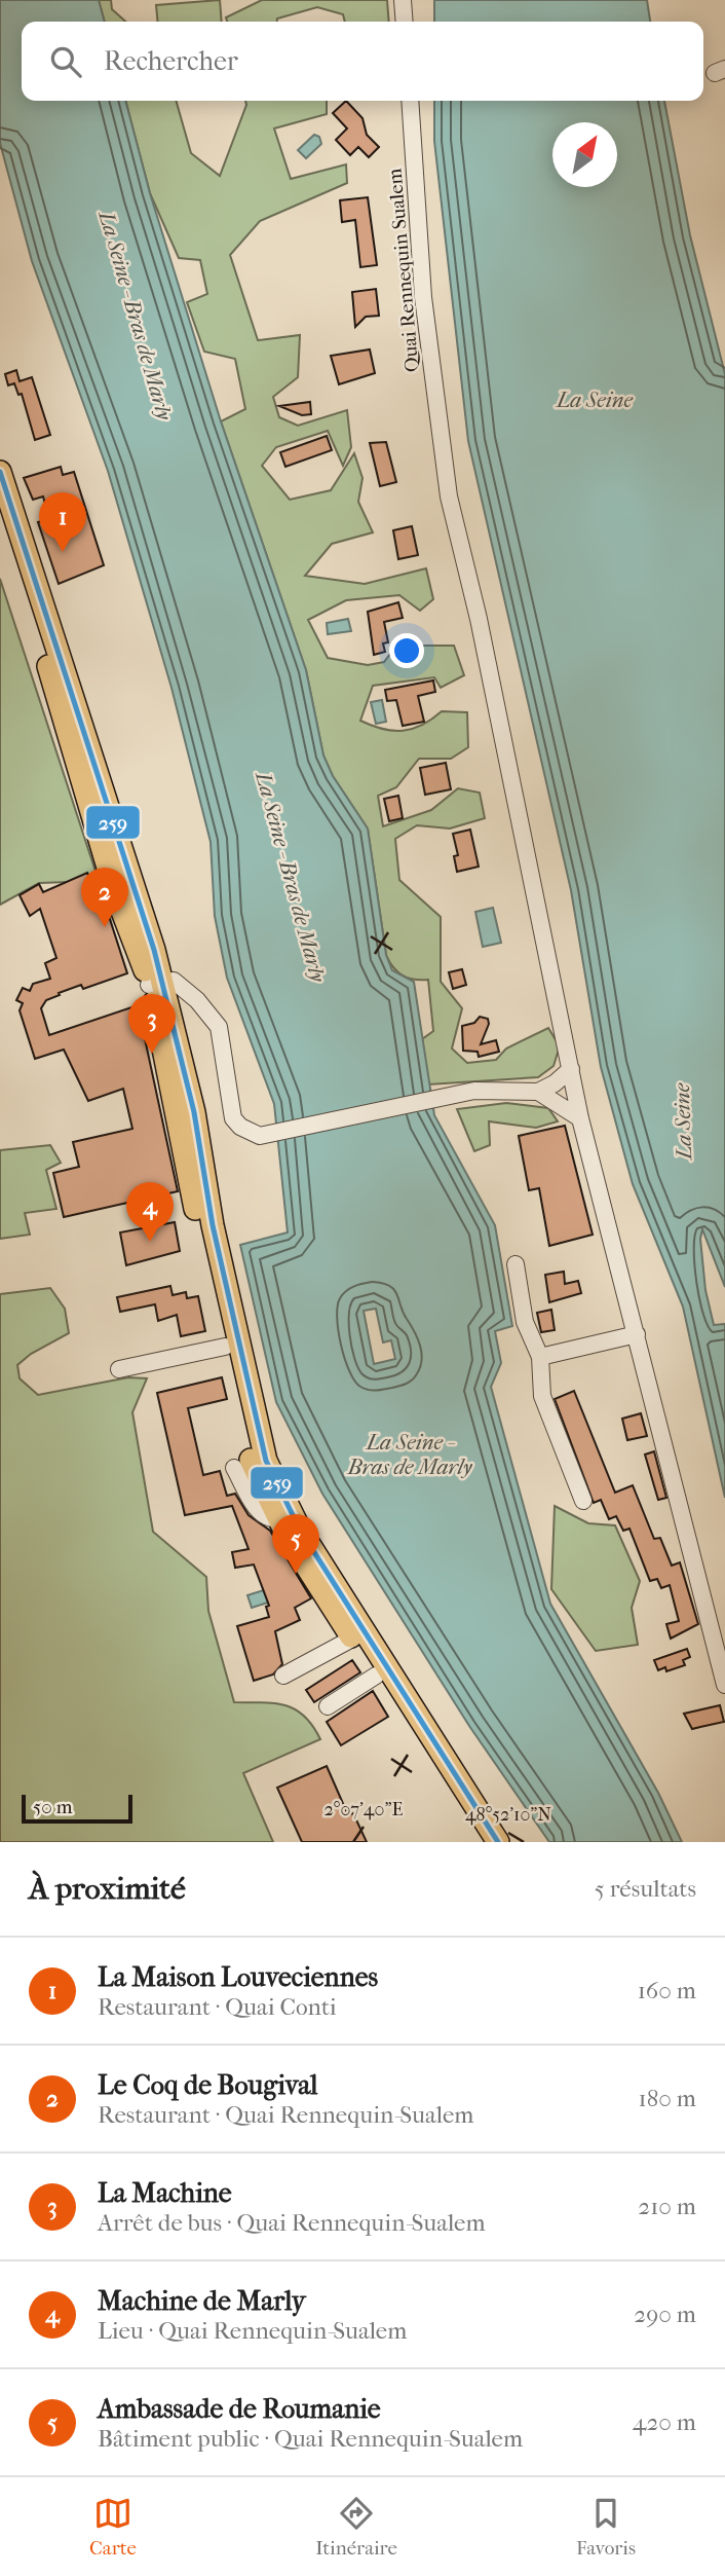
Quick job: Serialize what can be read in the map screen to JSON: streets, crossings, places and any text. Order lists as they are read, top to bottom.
{
  "streets": {
    "street": ["Quai Rennequin Sualem"]
  },
  "water": ["La Seine - Bras de Marly", "La Seine"],
  "lines": ["transit line 259"],
  "scale_bar": "50 m",
  "north": "top right",
  "page": {
    "search": "Rechercher",
    "pins": [
      "1",
      "2",
      "3",
      "4",
      "5"
    ],
    "scale": "50 m",
    "heading": ["À proximité", "5 résultats"],
    "list": [
      {
        "mark": "1",
        "name": "La Maison Louveciennes",
        "note": "Restaurant · Quai Conti",
        "value": "160 m"
      },
      {
        "mark": "2",
        "name": "Le Coq de Bougival",
        "note": "Restaurant · Quai Rennequin-Sualem",
        "value": "180 m"
      },
      {
        "mark": "3",
        "name": "La Machine",
        "note": "Arrêt de bus · Quai Rennequin-Sualem",
        "value": "210 m"
      },
      {
        "mark": "4",
        "name": "Machine de Marly",
        "note": "Lieu · Quai Rennequin-Sualem",
        "value": "290 m"
      },
      {
        "mark": "5",
        "name": "Ambassade de Roumanie",
        "note": "Bâtiment public · Quai Rennequin-Sualem",
        "value": "420 m"
      }
    ],
    "nav": ["Carte", "Itinéraire", "Favoris"]
  },
  "coordinates": ["2°07'40\"E", "48°52'10\"N"]
}
